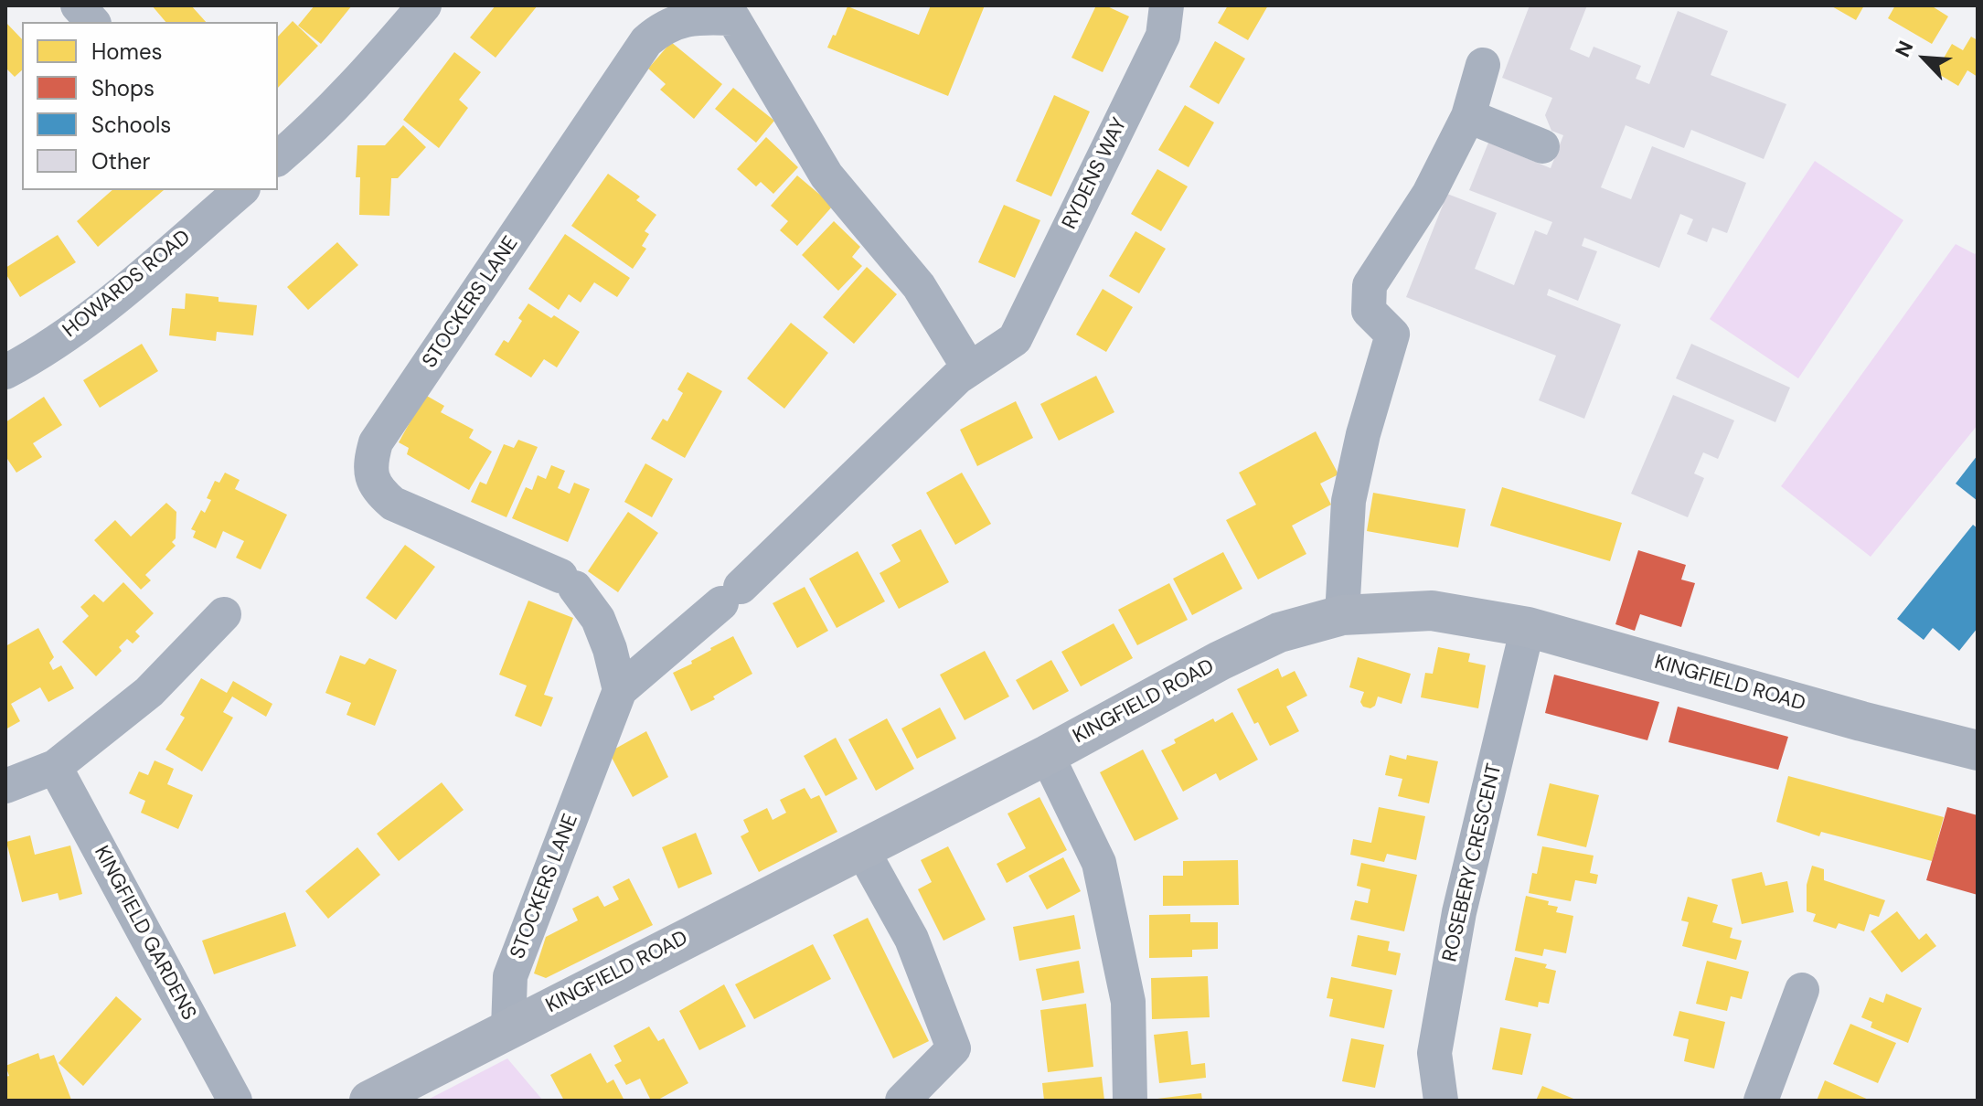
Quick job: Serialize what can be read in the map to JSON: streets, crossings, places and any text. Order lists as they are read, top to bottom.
{
  "streets": {
    "main road": ["KINGFIELD ROAD"],
    "street": [
      "RYDENS WAY",
      "HOWARDS ROAD",
      "STOCKERS LANE",
      "ROSEBERY CRESCENT",
      "KINGFIELD GARDENS"
    ]
  },
  "crossings": [
    ["STOCKERS LANE", "KINGFIELD ROAD"],
    ["KINGFIELD ROAD", "ROSEBERY CRESCENT"]
  ],
  "legend": [
    "Homes",
    "Shops",
    "Schools",
    "Other"
  ],
  "north": "top left"
}
